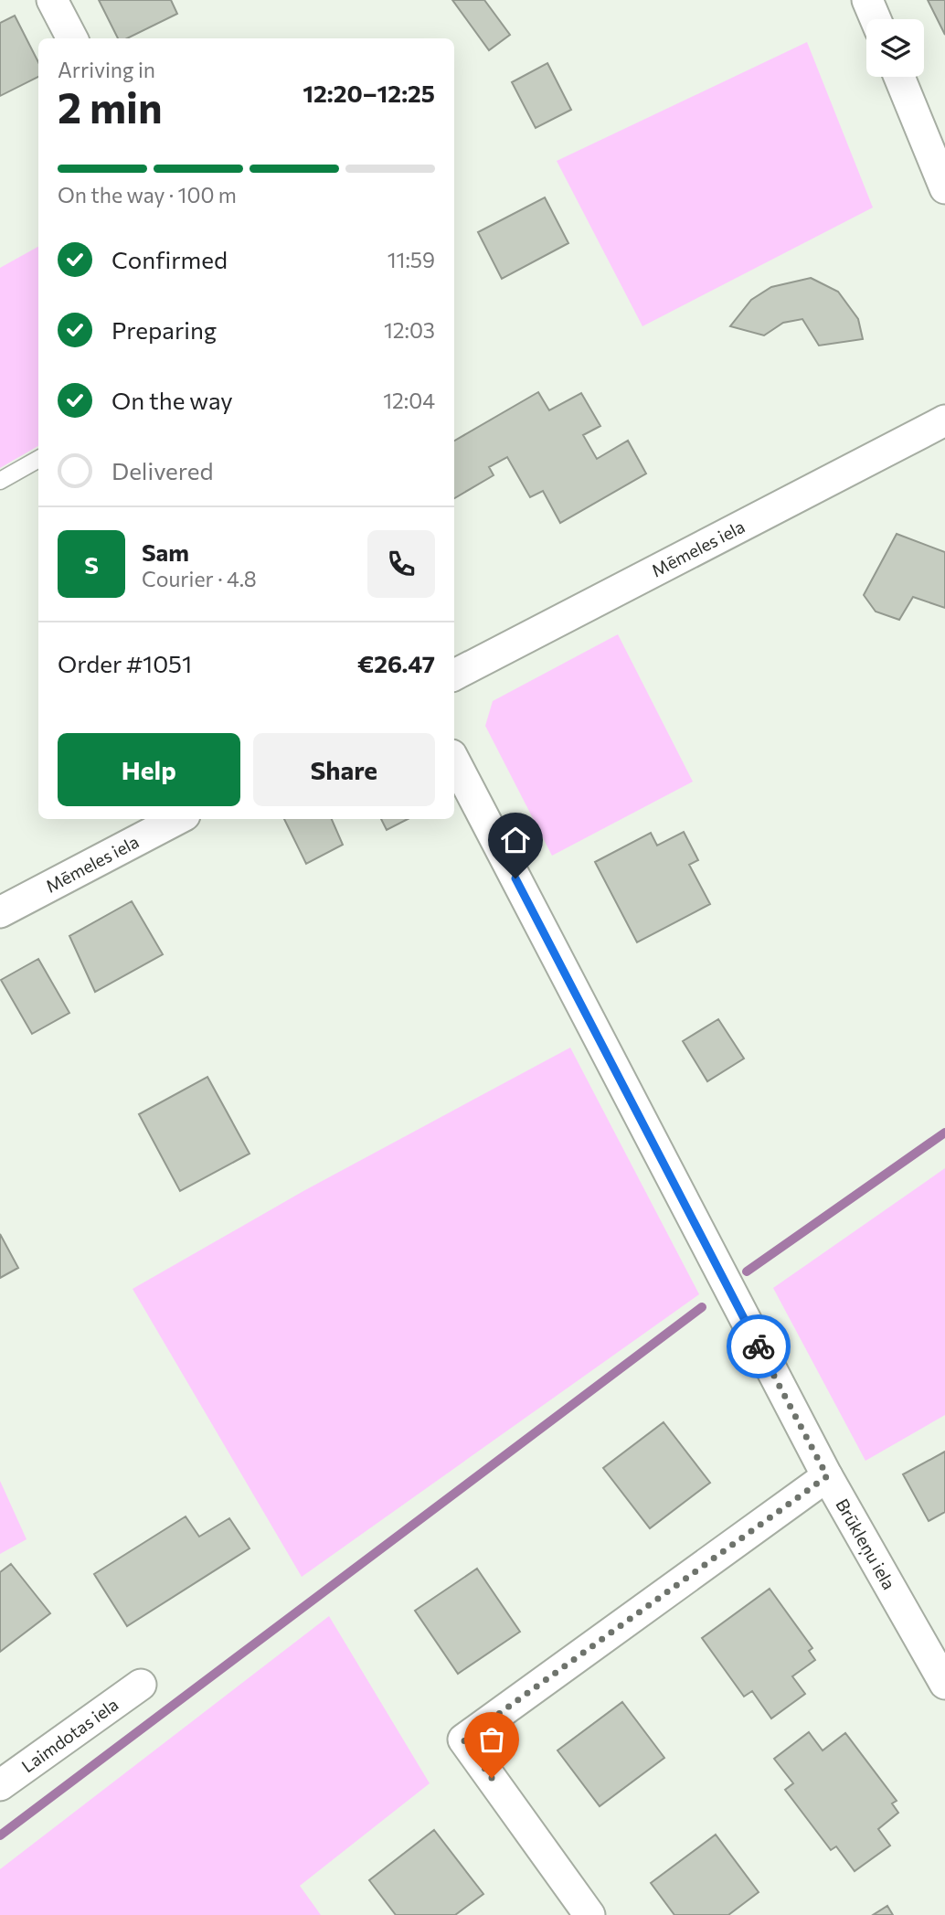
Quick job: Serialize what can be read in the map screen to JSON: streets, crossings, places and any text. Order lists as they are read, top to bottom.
{
  "streets": {
    "street": ["Mēmeles iela", "Brūkleņu iela", "Laimdotas iela"]
  },
  "page": {
    "heading": ["2 min", "Arriving in", "12:20–12:25"],
    "panel": [
      "Sam",
      "Courier · 4.8",
      "Order #1051",
      "€26.47"
    ],
    "bar": "On the way · 100 m",
    "list": [
      ["Confirmed", "11:59"],
      ["Preparing", "12:03"],
      ["On the way", "12:04"],
      "Delivered"
    ],
    "round": "S",
    "buttons": ["Help", "Share"]
  }
}
